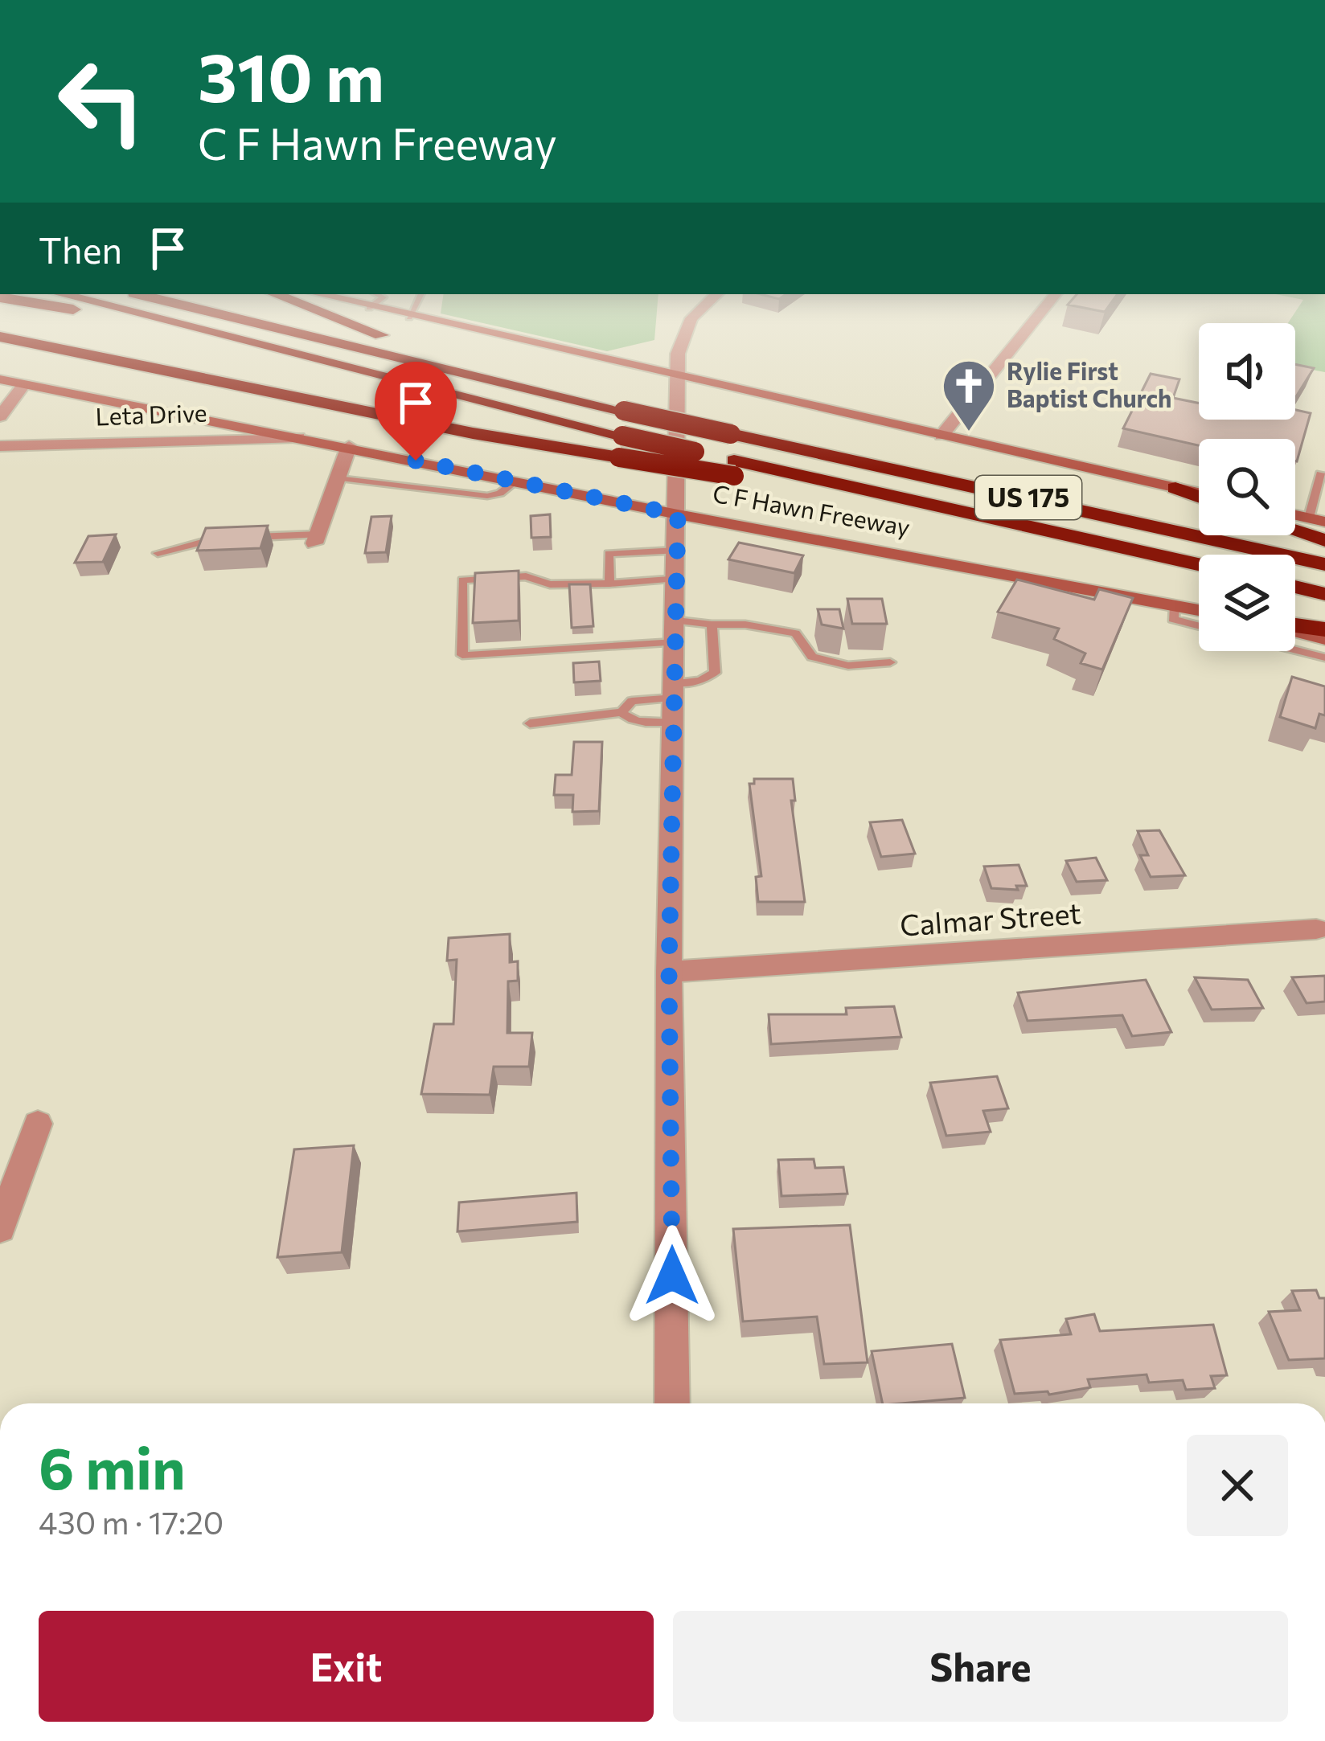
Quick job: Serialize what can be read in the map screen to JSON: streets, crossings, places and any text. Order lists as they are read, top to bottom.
{
  "streets": {
    "highway": ["US 175", "C F Hawn Freeway"],
    "street": ["Leta Drive", "Calmar Street"]
  },
  "crossings": [
    ["Leta Drive", "C F Hawn Freeway"],
    ["US 175", "C F Hawn Freeway"]
  ],
  "places": {
    "church": ["Rylie First Baptist Church"]
  },
  "page": {
    "turn": ["310 m", "C F Hawn Freeway"],
    "then": "Then",
    "heading": ["6 min", "430 m · 17:20"],
    "buttons": ["Exit", "Share"]
  }
}
